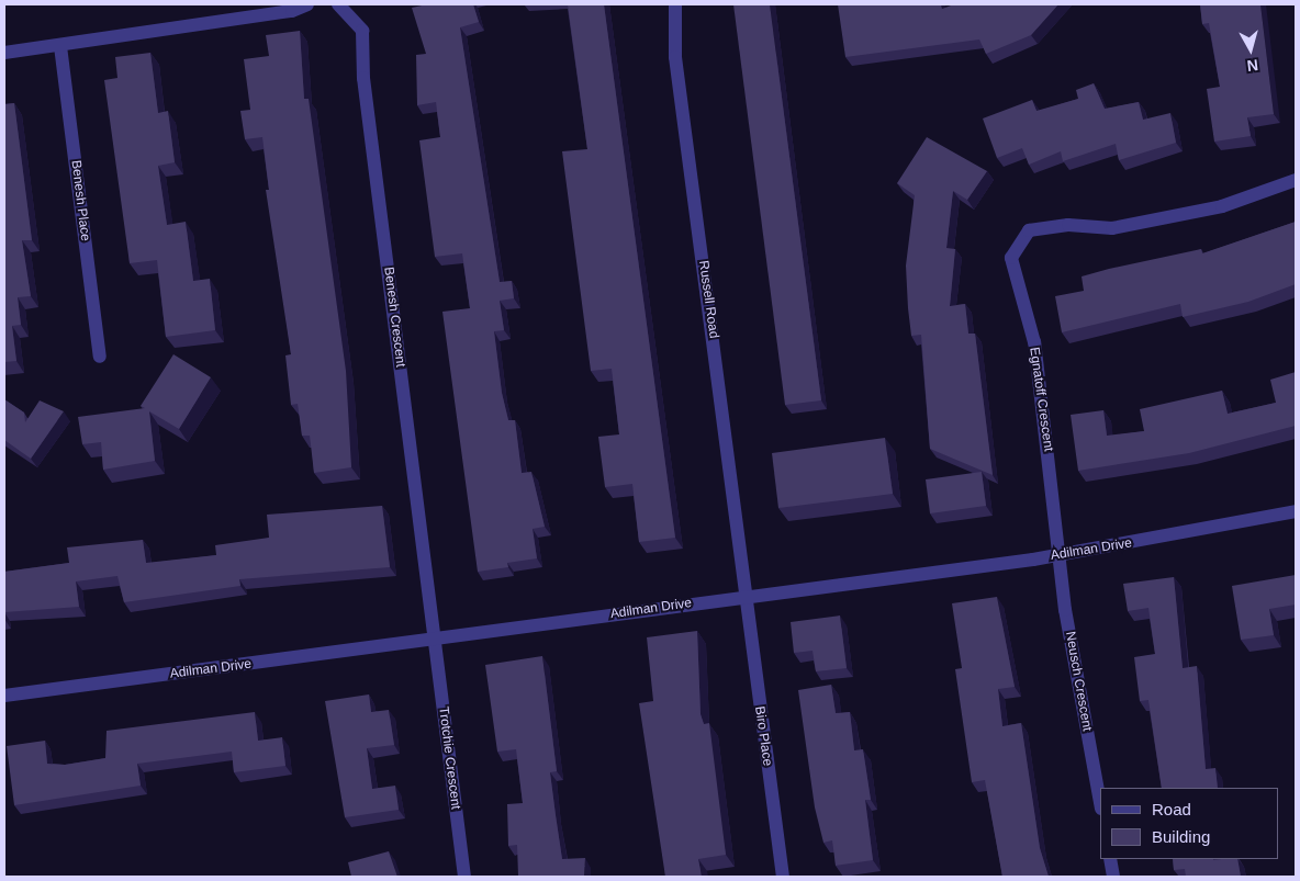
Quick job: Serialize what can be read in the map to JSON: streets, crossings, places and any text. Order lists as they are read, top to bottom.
{
  "streets": {
    "street": [
      "Benesh Place",
      "Russell Road",
      "Benesh Crescent",
      "Egnatoff Crescent",
      "Adilman Drive",
      "Neusch Crescent",
      "Biro Place",
      "Trotchie Crescent"
    ]
  },
  "crossings": [
    ["Russell Road", "Adilman Drive"],
    ["Russell Road", "Biro Place"],
    ["Benesh Crescent", "Adilman Drive"],
    ["Benesh Crescent", "Trotchie Crescent"],
    ["Egnatoff Crescent", "Adilman Drive"],
    ["Egnatoff Crescent", "Neusch Crescent"],
    ["Adilman Drive", "Neusch Crescent"],
    ["Adilman Drive", "Biro Place"],
    ["Adilman Drive", "Trotchie Crescent"]
  ],
  "legend": ["Road", "Building"],
  "north": "bottom"
}
